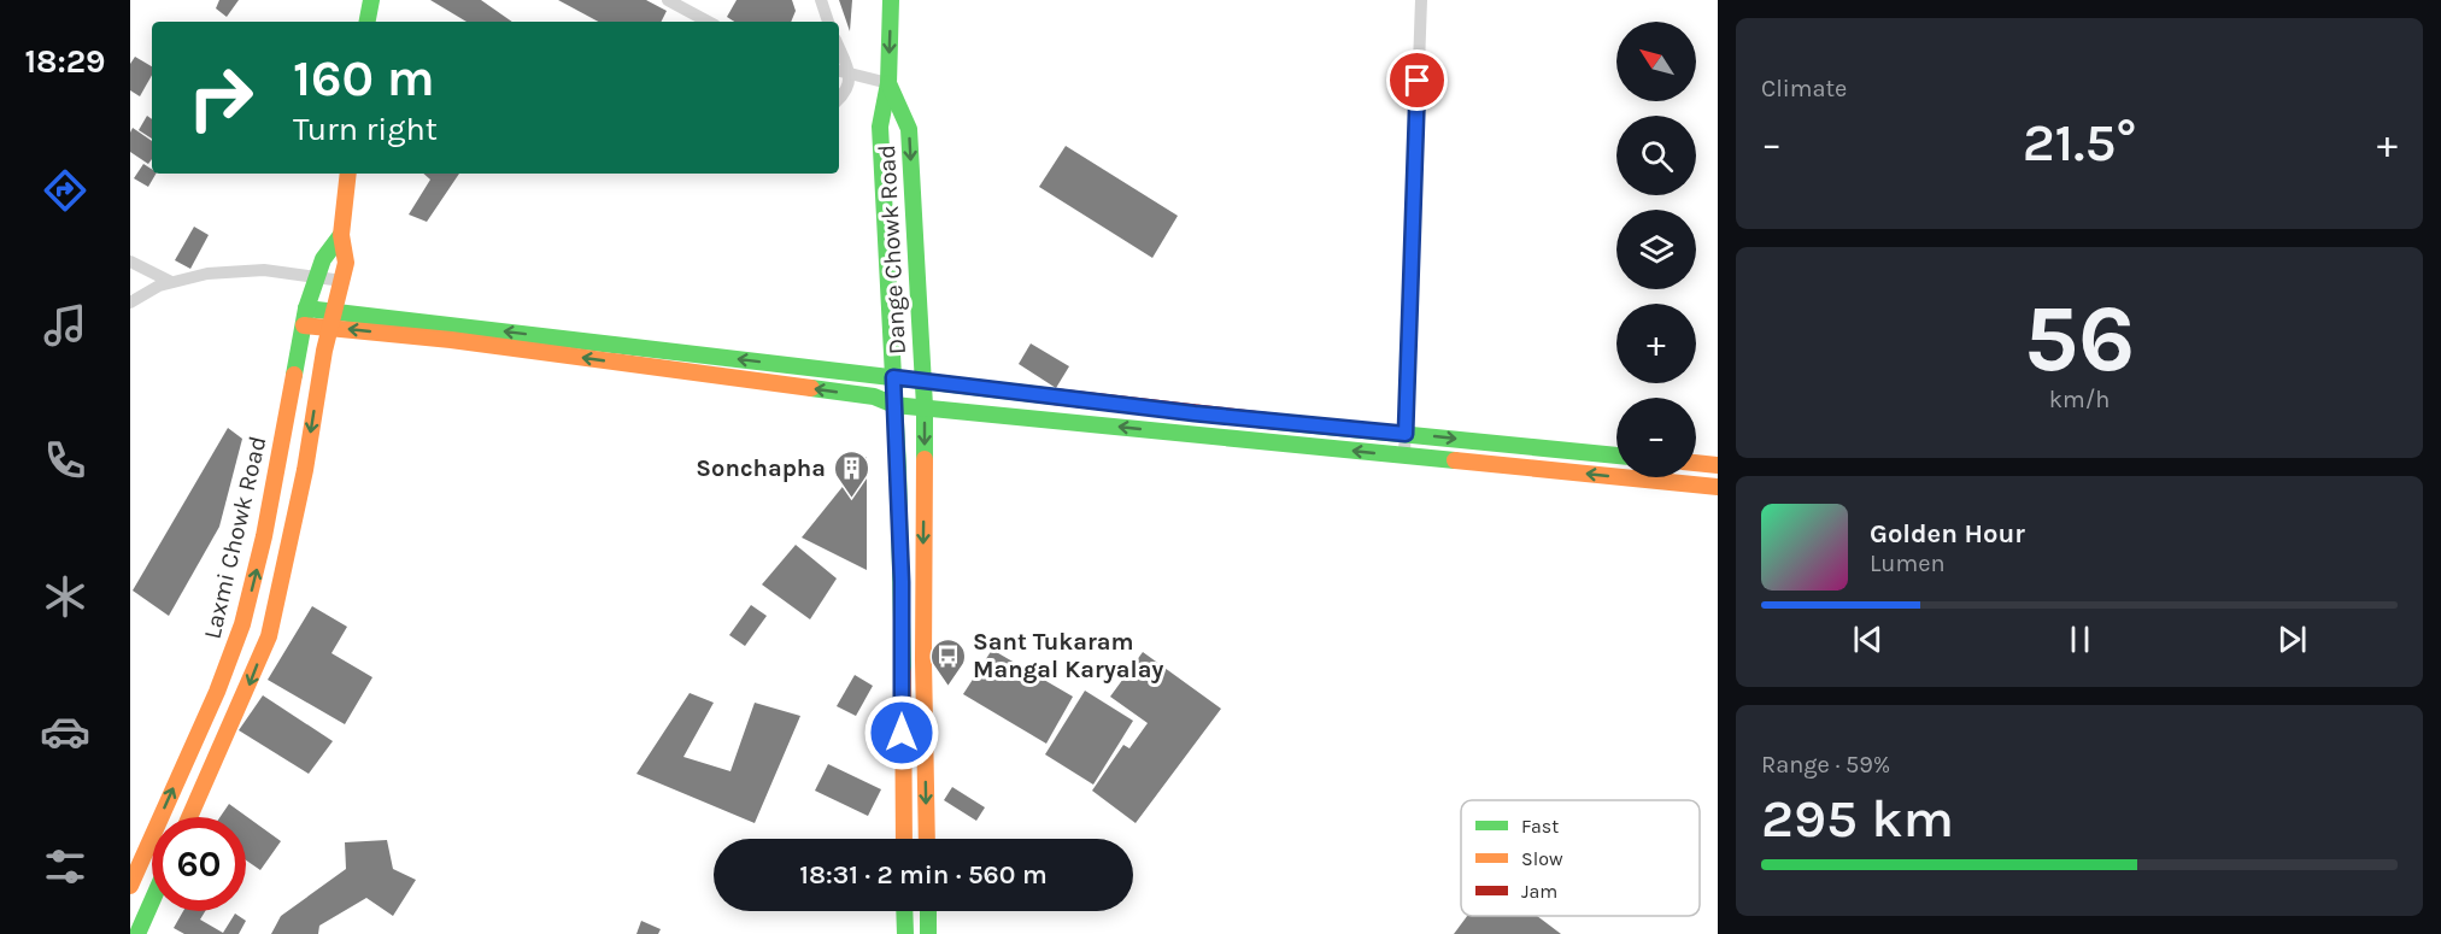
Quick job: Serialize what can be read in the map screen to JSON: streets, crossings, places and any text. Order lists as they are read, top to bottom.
{
  "streets": {
    "main road": ["Dange Chowk Road", "Laxmi Chowk Road"]
  },
  "places": {
    "building": ["Sonchapha"],
    "bus stop": ["Sant Tukaram Mangal Karyalay"]
  },
  "legend": ["Fast", "Slow", "Jam"],
  "north": "top left",
  "page": {
    "tabs": "18:29",
    "tile": [
      "Climate",
      ["56", "km/h"],
      ["Range · 59%", "295 km"]
    ],
    "map_buttons": ["+", "−"],
    "turn": ["160 m", "Turn right"],
    "heat": ["−", "21.5°", "+"],
    "song": ["Golden Hour", "Lumen"],
    "limit": "60",
    "trip": "18:31 · 2 min · 560 m"
  }
}
